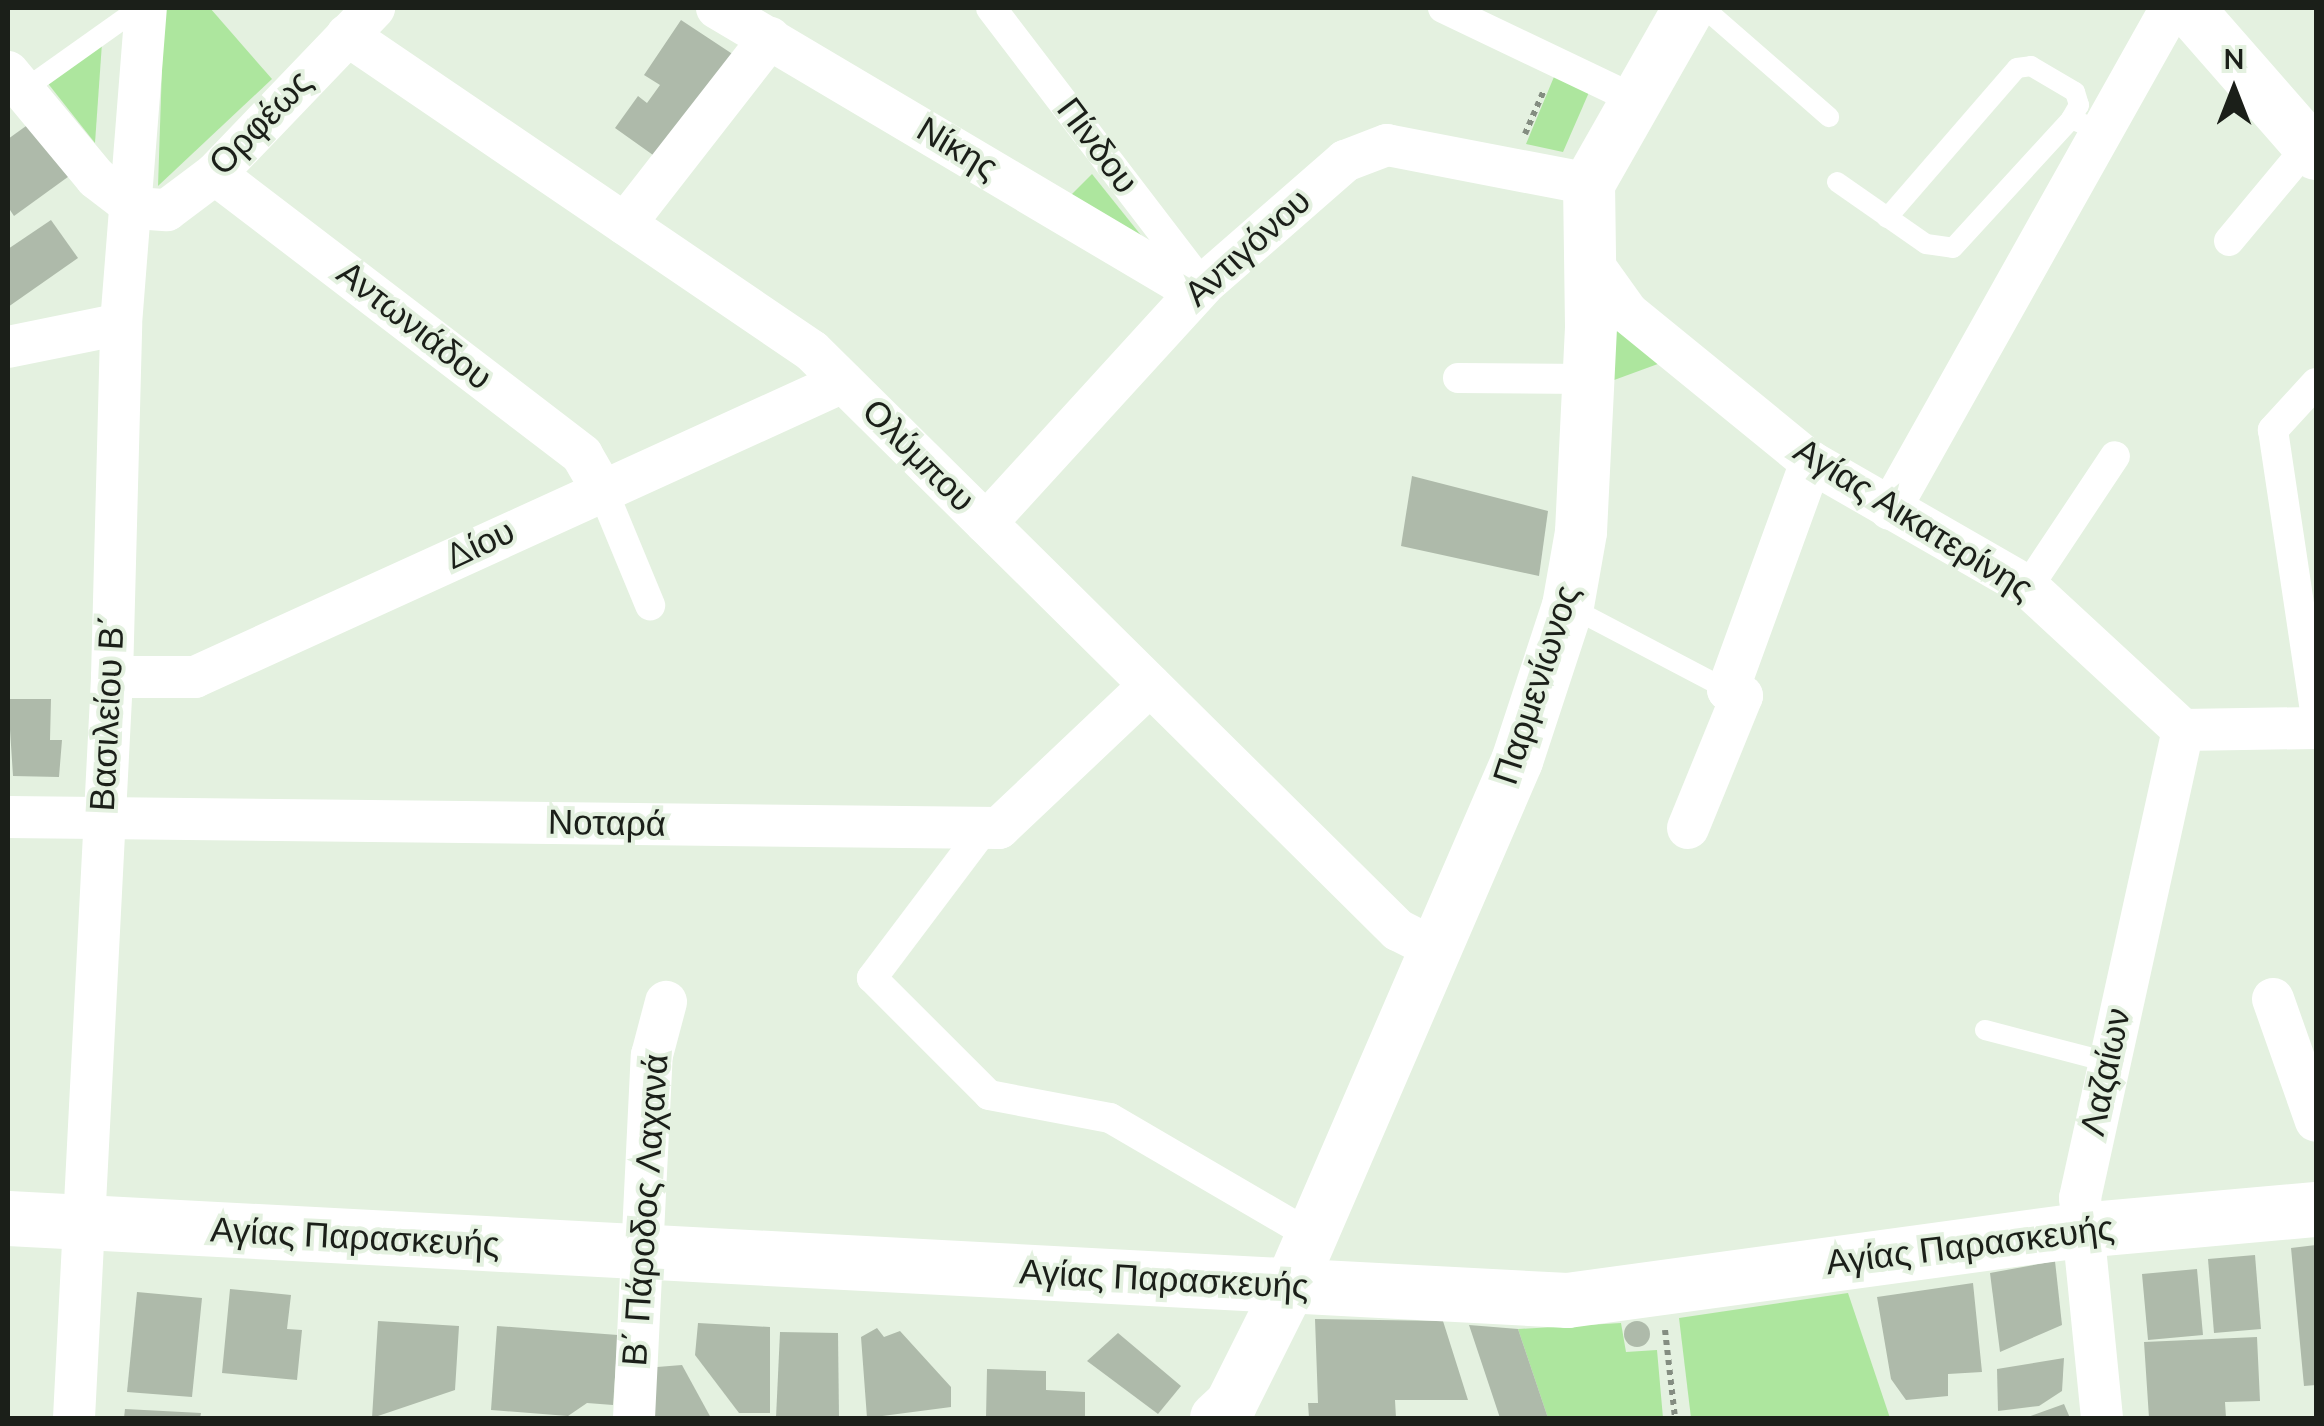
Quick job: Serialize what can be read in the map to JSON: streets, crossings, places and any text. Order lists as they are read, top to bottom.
{
  "streets": {
    "main road": ["Αγίας Παρασκευής"],
    "street": [
      "Ορφέως",
      "Πίνδου",
      "Νίκης",
      "Αντιγόνου",
      "Αντωνιάδου",
      "Ολύμπου",
      "Αγίας Αικατερίνης",
      "Δίου",
      "Παρμενίωνος",
      "Βασιλείου Β΄",
      "Νοταρά",
      "Λαζαίων",
      "Β΄ Πάροδος Λαχανά"
    ]
  },
  "crossings": [
    ["Ορφέως", "Αντωνιάδου"],
    ["Ορφέως", "Ολύμπου"],
    ["Ορφέως", "Βασιλείου Β΄"],
    ["Πίνδου", "Νίκης"],
    ["Πίνδου", "Αντιγόνου"],
    ["Νίκης", "Αντιγόνου"],
    ["Αντιγόνου", "Ολύμπου"],
    ["Αντιγόνου", "Παρμενίωνος"],
    ["Αντωνιάδου", "Δίου"],
    ["Ολύμπου", "Δίου"],
    ["Ολύμπου", "Παρμενίωνος"],
    ["Αγίας Αικατερίνης", "Παρμενίωνος"],
    ["Αγίας Αικατερίνης", "Λαζαίων"],
    ["Δίου", "Βασιλείου Β΄"],
    ["Παρμενίωνος", "Αγίας Παρασκευής"],
    ["Βασιλείου Β΄", "Νοταρά"],
    ["Βασιλείου Β΄", "Αγίας Παρασκευής"],
    ["Λαζαίων", "Αγίας Παρασκευής"],
    ["Β΄ Πάροδος Λαχανά", "Αγίας Παρασκευής"]
  ],
  "north": "top"
}
